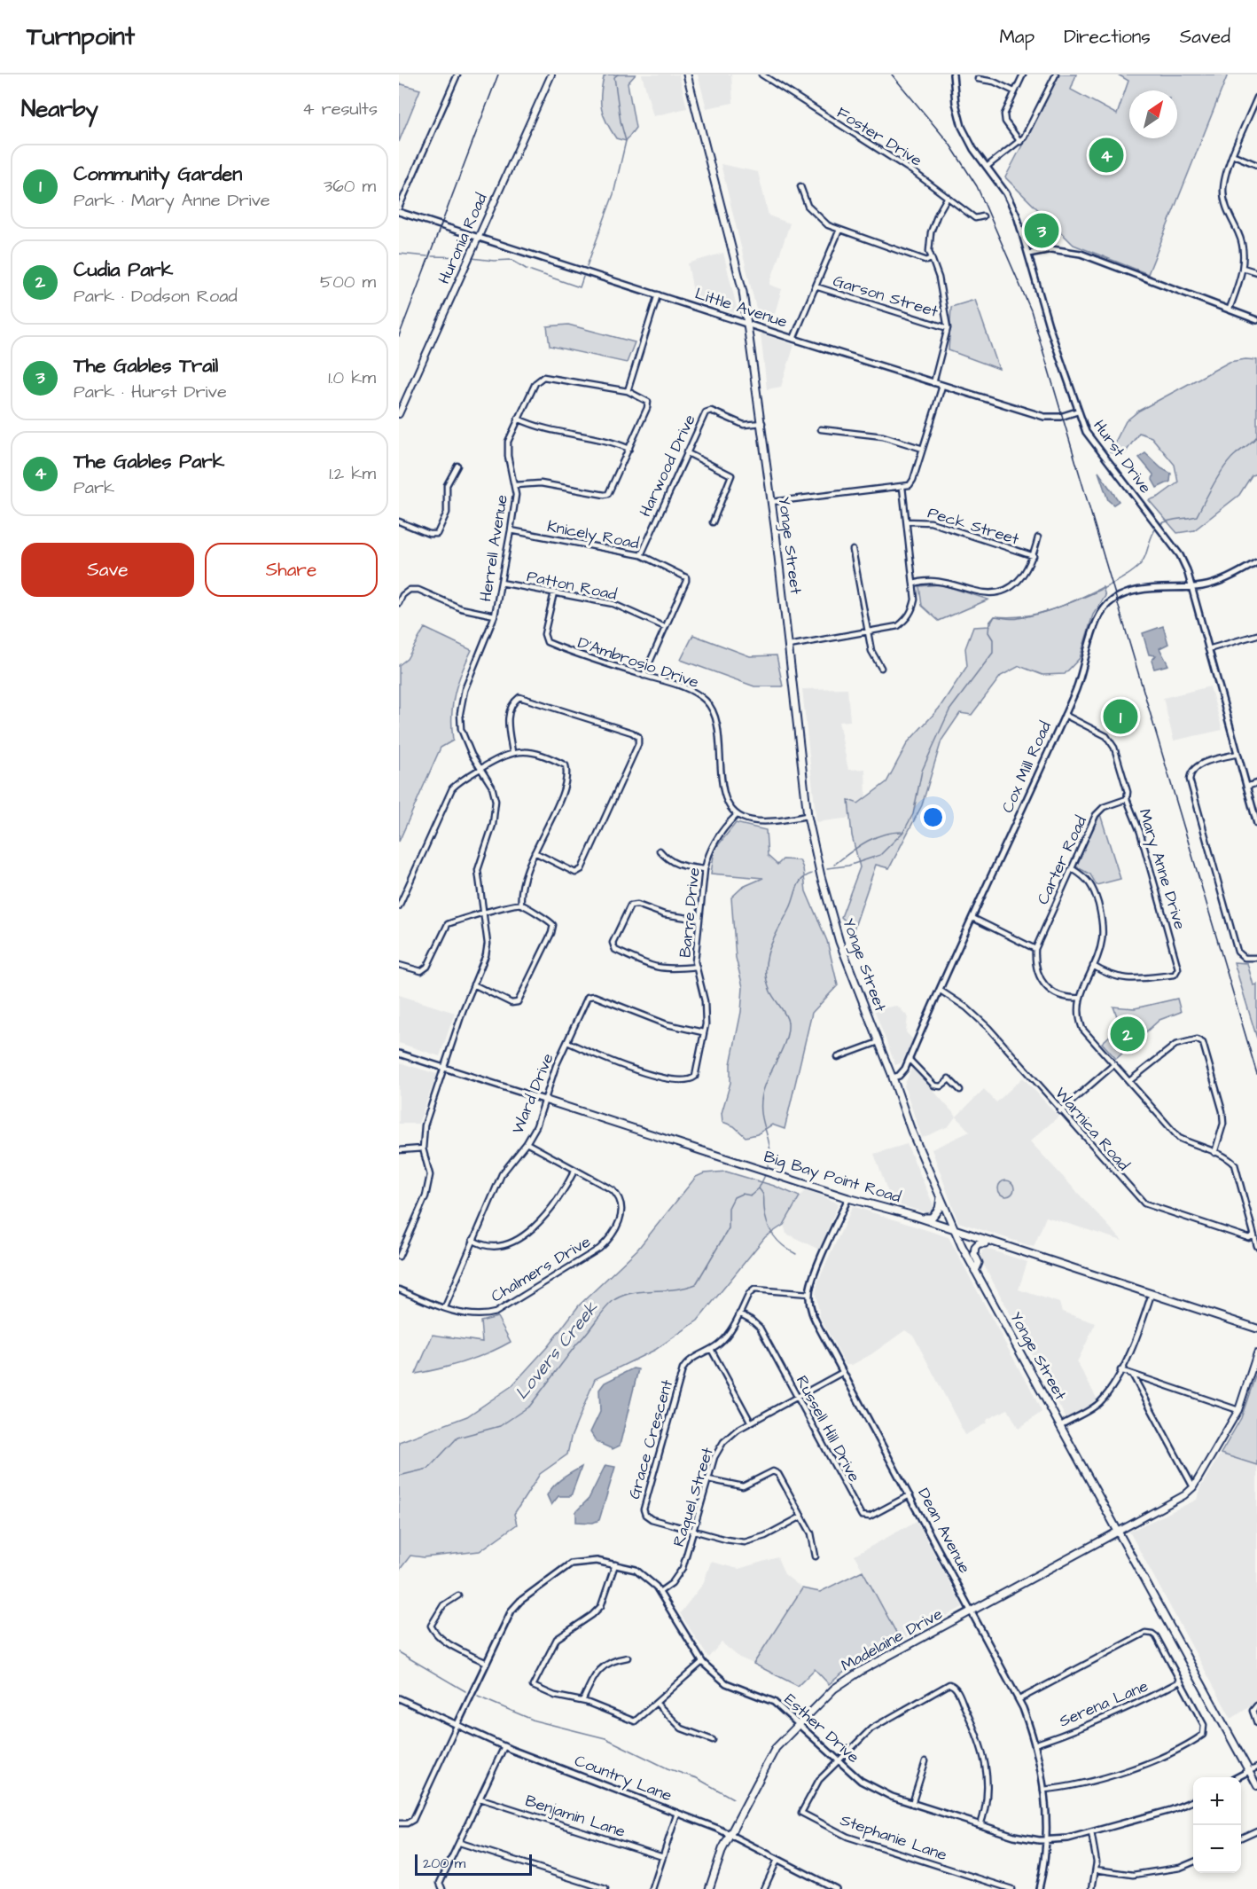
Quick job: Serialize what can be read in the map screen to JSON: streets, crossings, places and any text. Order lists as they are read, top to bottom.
{
  "streets": {
    "main road": [
      "Huronia Road",
      "Yonge Street",
      "Big Bay Point Road",
      "Madelaine Drive"
    ],
    "street": [
      "Foster Drive",
      "Garson Street",
      "Little Avenue",
      "Hurst Drive",
      "Harwood Drive",
      "Peck Street",
      "Knicely Road",
      "Herrell Avenue",
      "Patton Road",
      "D'Ambrosio Drive",
      "Cox Mill Road",
      "Carter Road",
      "Mary Anne Drive",
      "Barre Drive",
      "Ward Drive",
      "Warnica Road",
      "Chalmers Drive",
      "Russell Hill Drive",
      "Grace Crescent",
      "Raquel Street",
      "Dean Avenue",
      "Serena Lane",
      "Esther Drive",
      "Country Lane",
      "Benjamin Lane",
      "Stephanie Lane"
    ]
  },
  "crossings": [
    ["Huronia Road", "Little Avenue"],
    ["Little Avenue", "Hurst Drive"],
    ["Little Avenue", "Yonge Street"],
    ["Hurst Drive", "Cox Mill Road"],
    ["Harwood Drive", "Knicely Road"],
    ["Harwood Drive", "Yonge Street"],
    ["Knicely Road", "Herrell Avenue"],
    ["Knicely Road", "Patton Road"],
    ["Knicely Road", "D'Ambrosio Drive"],
    ["Yonge Street", "Cox Mill Road"],
    ["Yonge Street", "Big Bay Point Road"],
    ["Yonge Street", "Madelaine Drive"],
    ["Herrell Avenue", "Patton Road"],
    ["Patton Road", "D'Ambrosio Drive"],
    ["D'Ambrosio Drive", "Barre Drive"],
    ["Cox Mill Road", "Mary Anne Drive"],
    ["Cox Mill Road", "Warnica Road"],
    ["Carter Road", "Mary Anne Drive"],
    ["Barre Drive", "Ward Drive"],
    ["Ward Drive", "Big Bay Point Road"],
    ["Ward Drive", "Chalmers Drive"],
    ["Big Bay Point Road", "Dean Avenue"],
    ["Russell Hill Drive", "Grace Crescent"],
    ["Russell Hill Drive", "Raquel Street"],
    ["Russell Hill Drive", "Dean Avenue"],
    ["Grace Crescent", "Raquel Street"],
    ["Grace Crescent", "Dean Avenue"],
    ["Raquel Street", "Dean Avenue"],
    ["Raquel Street", "Esther Drive"],
    ["Dean Avenue", "Madelaine Drive"],
    ["Dean Avenue", "Serena Lane"],
    ["Dean Avenue", "Esther Drive"],
    ["Madelaine Drive", "Esther Drive"],
    ["Madelaine Drive", "Country Lane"],
    ["Esther Drive", "Country Lane"],
    ["Esther Drive", "Stephanie Lane"]
  ],
  "water": ["Lovers Creek"],
  "scale_bar": "200 m",
  "north": "top right",
  "page": {
    "header": "Turnpoint",
    "nav": ["Map", "Directions", "Saved"],
    "heading": ["Nearby", "4 results"],
    "pins": [
      "4",
      "3",
      "1",
      "2"
    ],
    "list": [
      {
        "mark": "1",
        "name": "Community Garden",
        "note": "Park · Mary Anne Drive",
        "value": "360 m"
      },
      {
        "mark": "2",
        "name": "Cudia Park",
        "note": "Park · Dodson Road",
        "value": "500 m"
      },
      {
        "mark": "3",
        "name": "The Gables Trail",
        "note": "Park · Hurst Drive",
        "value": "1.0 km"
      },
      {
        "mark": "4",
        "name": "The Gables Park",
        "note": "Park",
        "value": "1.2 km"
      }
    ],
    "buttons": ["Save", "Share"],
    "map_buttons": ["+", "−"],
    "scale": "200 m"
  }
}
